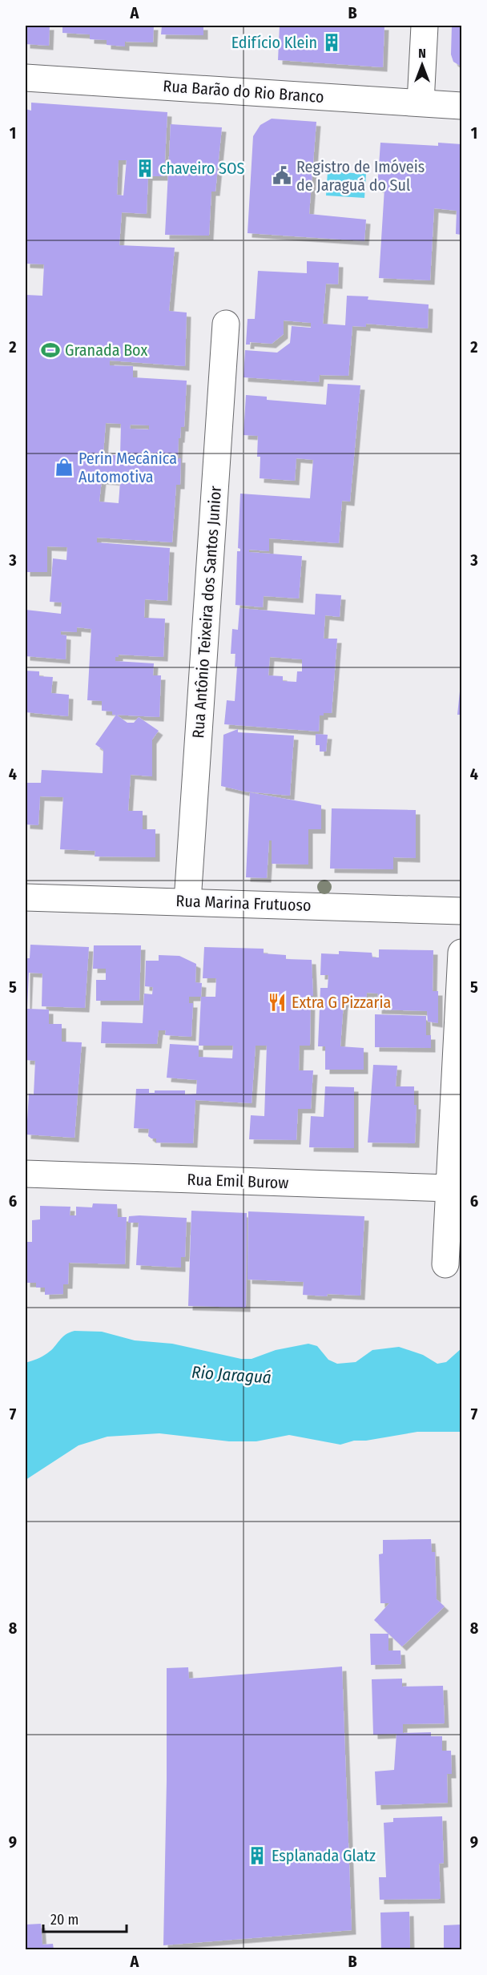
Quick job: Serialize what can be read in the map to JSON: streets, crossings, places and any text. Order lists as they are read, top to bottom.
{
  "streets": {
    "street": [
      "Rua Barão do Rio Branco",
      "Rua Antônio Teixeira dos Santos Junior",
      "Rua Marina Frutuoso",
      "Rua Emil Burow"
    ]
  },
  "crossings": [
    ["Rua Antônio Teixeira dos Santos Junior", "Rua Marina Frutuoso"]
  ],
  "water": ["Rio Jaraguá"],
  "places": {
    "building": ["Edifício Klein", "chaveiro SOS", "Esplanada Glatz"],
    "public building": ["Registro de Imóveis de Jaraguá do Sul"],
    "sports": ["Granada Box"],
    "shop": ["Perin Mecânica Automotiva"],
    "restaurant": ["Extra G Pizzaria"]
  },
  "scale_bar": "20 m",
  "north": "top",
  "grid": {
    "columns": ["A", "B"],
    "rows": [
      "1",
      "2",
      "3",
      "4",
      "5",
      "6",
      "7",
      "8",
      "9"
    ]
  }
}
